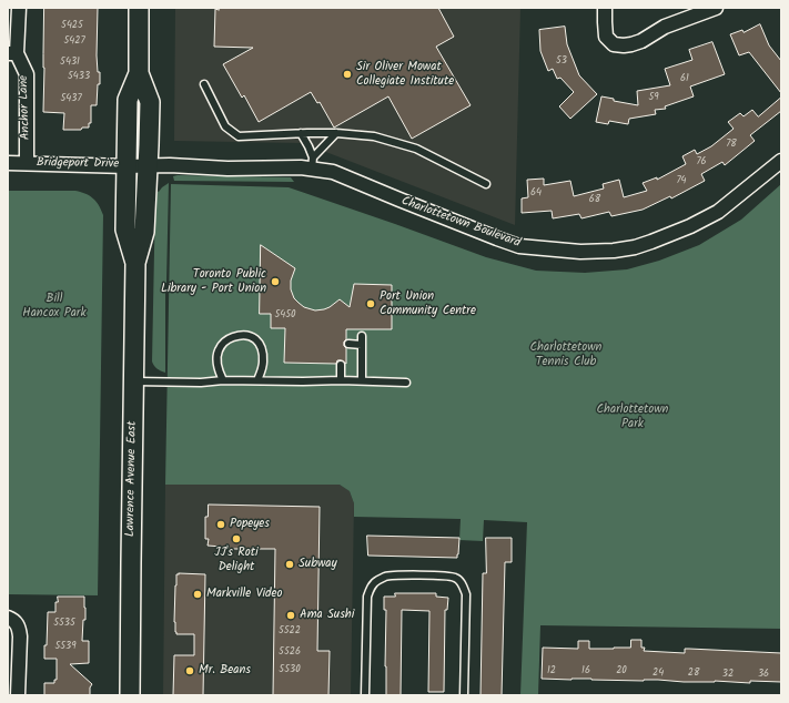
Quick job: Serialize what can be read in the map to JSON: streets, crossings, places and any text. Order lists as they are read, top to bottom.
{
  "streets": {
    "main road": ["Lawrence Avenue East"],
    "street": ["Anchor Lane", "Bridgeport Drive", "Charlottetown Boulevard"]
  },
  "crossings": [
    ["Anchor Lane", "Bridgeport Drive"],
    ["Bridgeport Drive", "Charlottetown Boulevard"],
    ["Bridgeport Drive", "Lawrence Avenue East"],
    ["Charlottetown Boulevard", "Lawrence Avenue East"]
  ],
  "parks": ["Bill Hancox Park", "Charlottetown Tennis Club", "Charlottetown Park"],
  "places": [
    "Sir Oliver Mowat Collegiate Institute",
    "Toronto Public Library - Port Union",
    "Port Union Community Centre",
    "Popeyes",
    "JJ's Roti Delight",
    "Subway",
    "Markville Video",
    "Ama Sushi",
    "Mr. Beans"
  ],
  "house_numbers": [
    "5425",
    "5427",
    "53",
    "5431",
    "5433",
    "61",
    "59",
    "5437",
    "78",
    "76",
    "74",
    "64",
    "68",
    "5450",
    "5535",
    "5522",
    "5539",
    "5526",
    "5530",
    "12",
    "16",
    "20",
    "24",
    "28",
    "32",
    "36"
  ]
}
